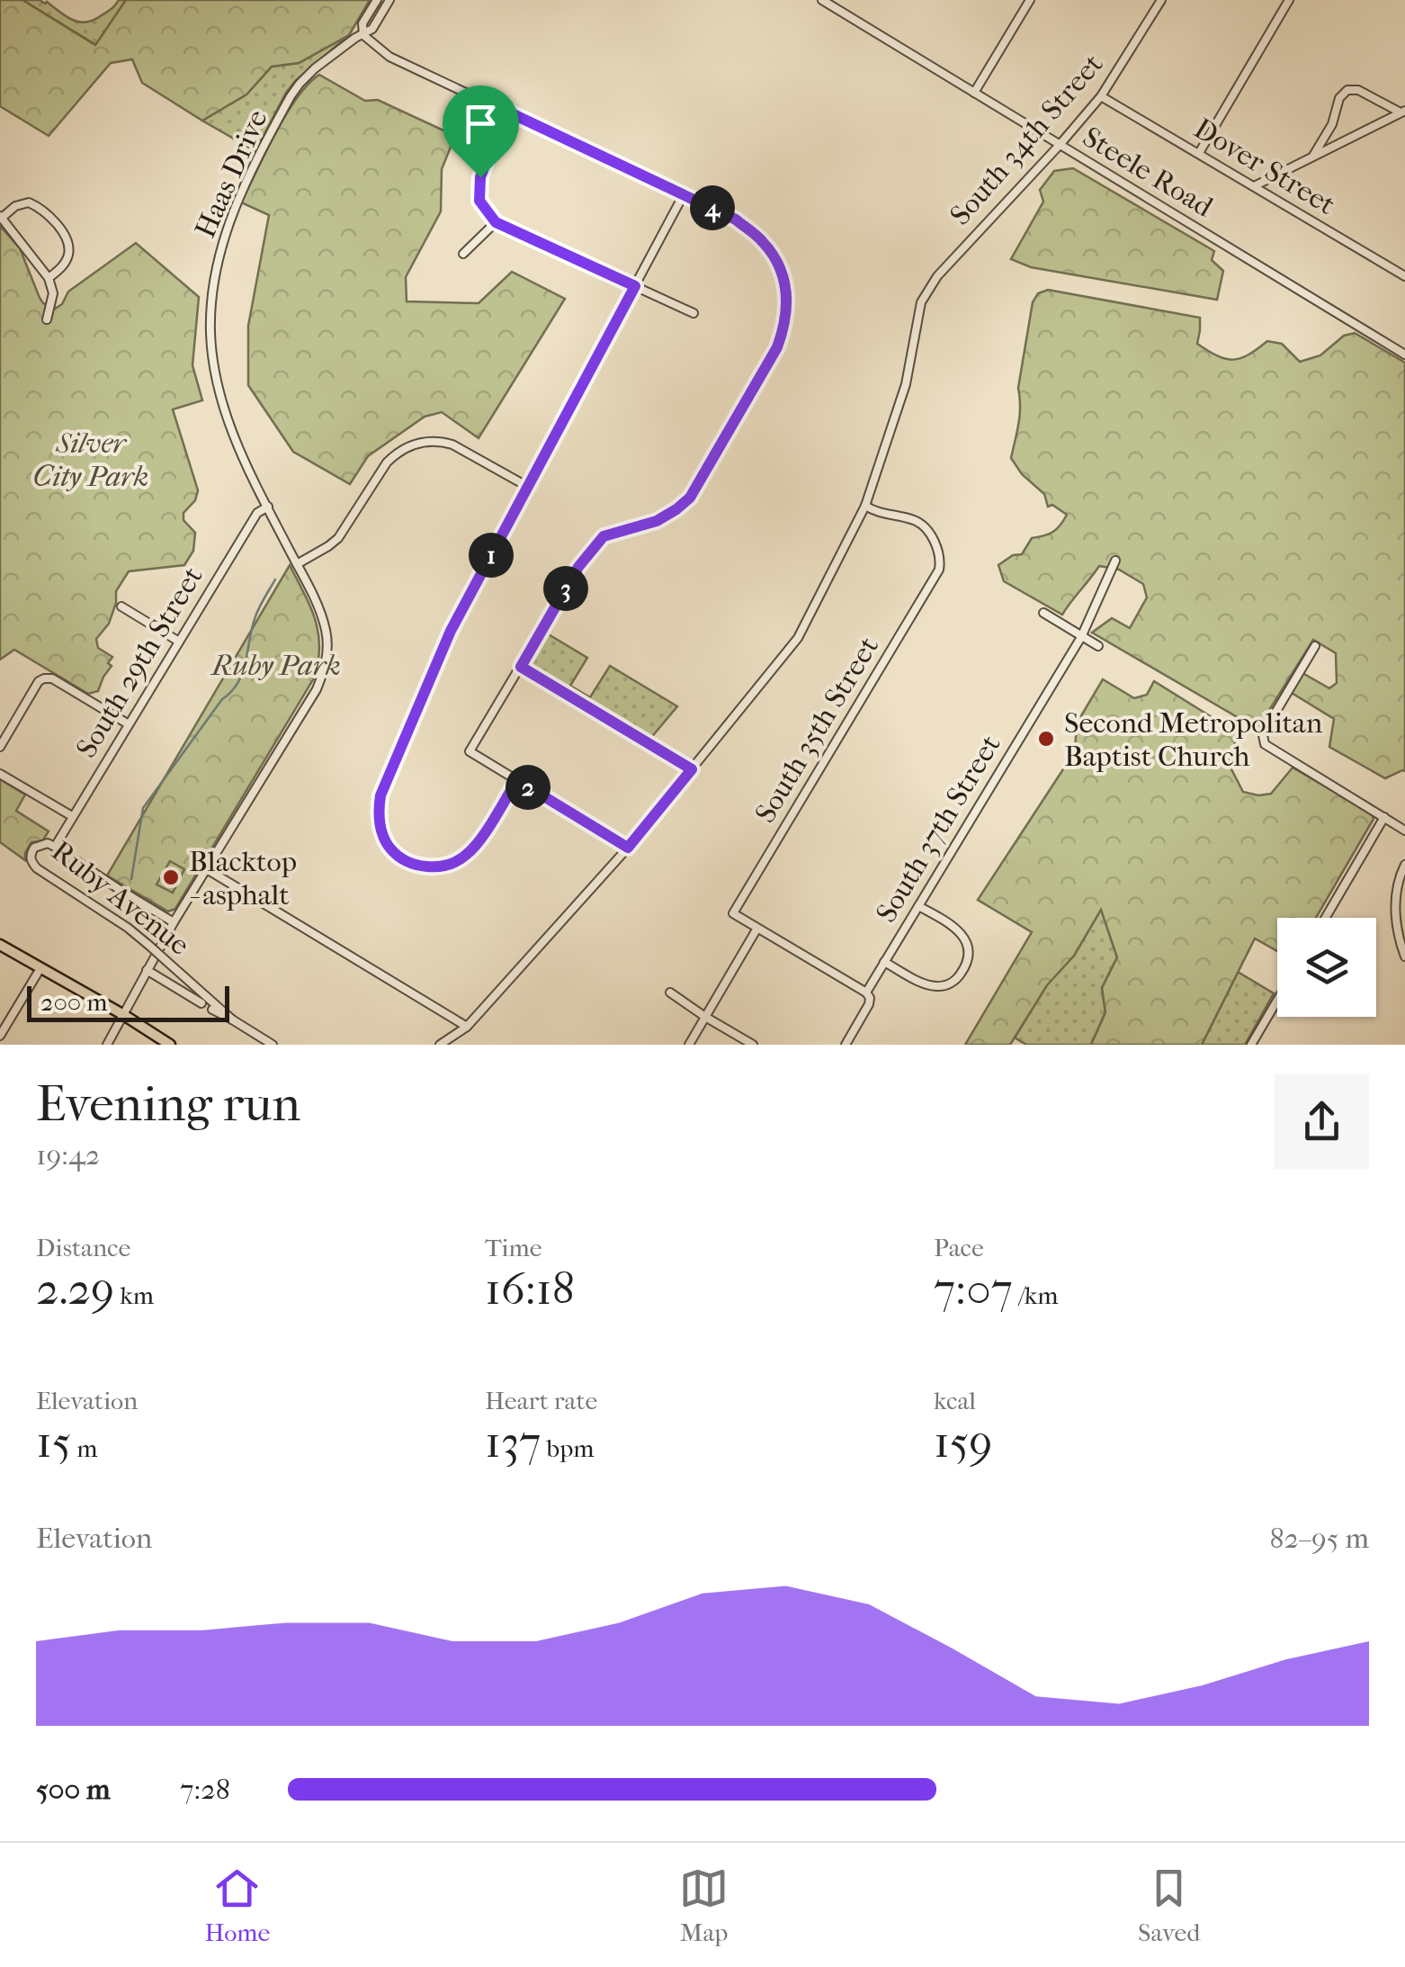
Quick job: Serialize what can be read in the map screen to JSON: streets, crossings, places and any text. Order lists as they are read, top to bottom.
{
  "streets": {
    "street": [
      "South 34th Street",
      "Dover Street",
      "Steele Road",
      "Haas Drive",
      "South 29th Street",
      "South 35th Street",
      "South 37th Street",
      "Ruby Avenue"
    ]
  },
  "crossings": [
    ["South 34th Street", "Dover Street"],
    ["South 34th Street", "Steele Road"],
    ["South 34th Street", "South 35th Street"],
    ["Haas Drive", "South 29th Street"],
    ["Haas Drive", "Ruby Avenue"],
    ["South 29th Street", "Ruby Avenue"]
  ],
  "parks": ["Silver City Park", "Ruby Park"],
  "places": ["Second Metropolitan Baptist Church", "Blacktop - asphalt"],
  "scale_bar": "200 m",
  "page": {
    "pins": [
      "4",
      "1",
      "3",
      "2"
    ],
    "scale": "200 m",
    "heading": ["Evening run", "19:42"],
    "stats": [
      ["Distance", "2.29 km"],
      ["Time", "16:18"],
      ["Pace", "7:07 /km"],
      ["Elevation", "15 m"],
      ["Heart rate", "137 bpm"],
      ["kcal", "159"]
    ],
    "chart": ["Elevation", "82–95 m"],
    "list": [
      {
        "name": "500 m",
        "note": "7:28"
      }
    ],
    "tabs": ["Home", "Map", "Saved"]
  }
}
